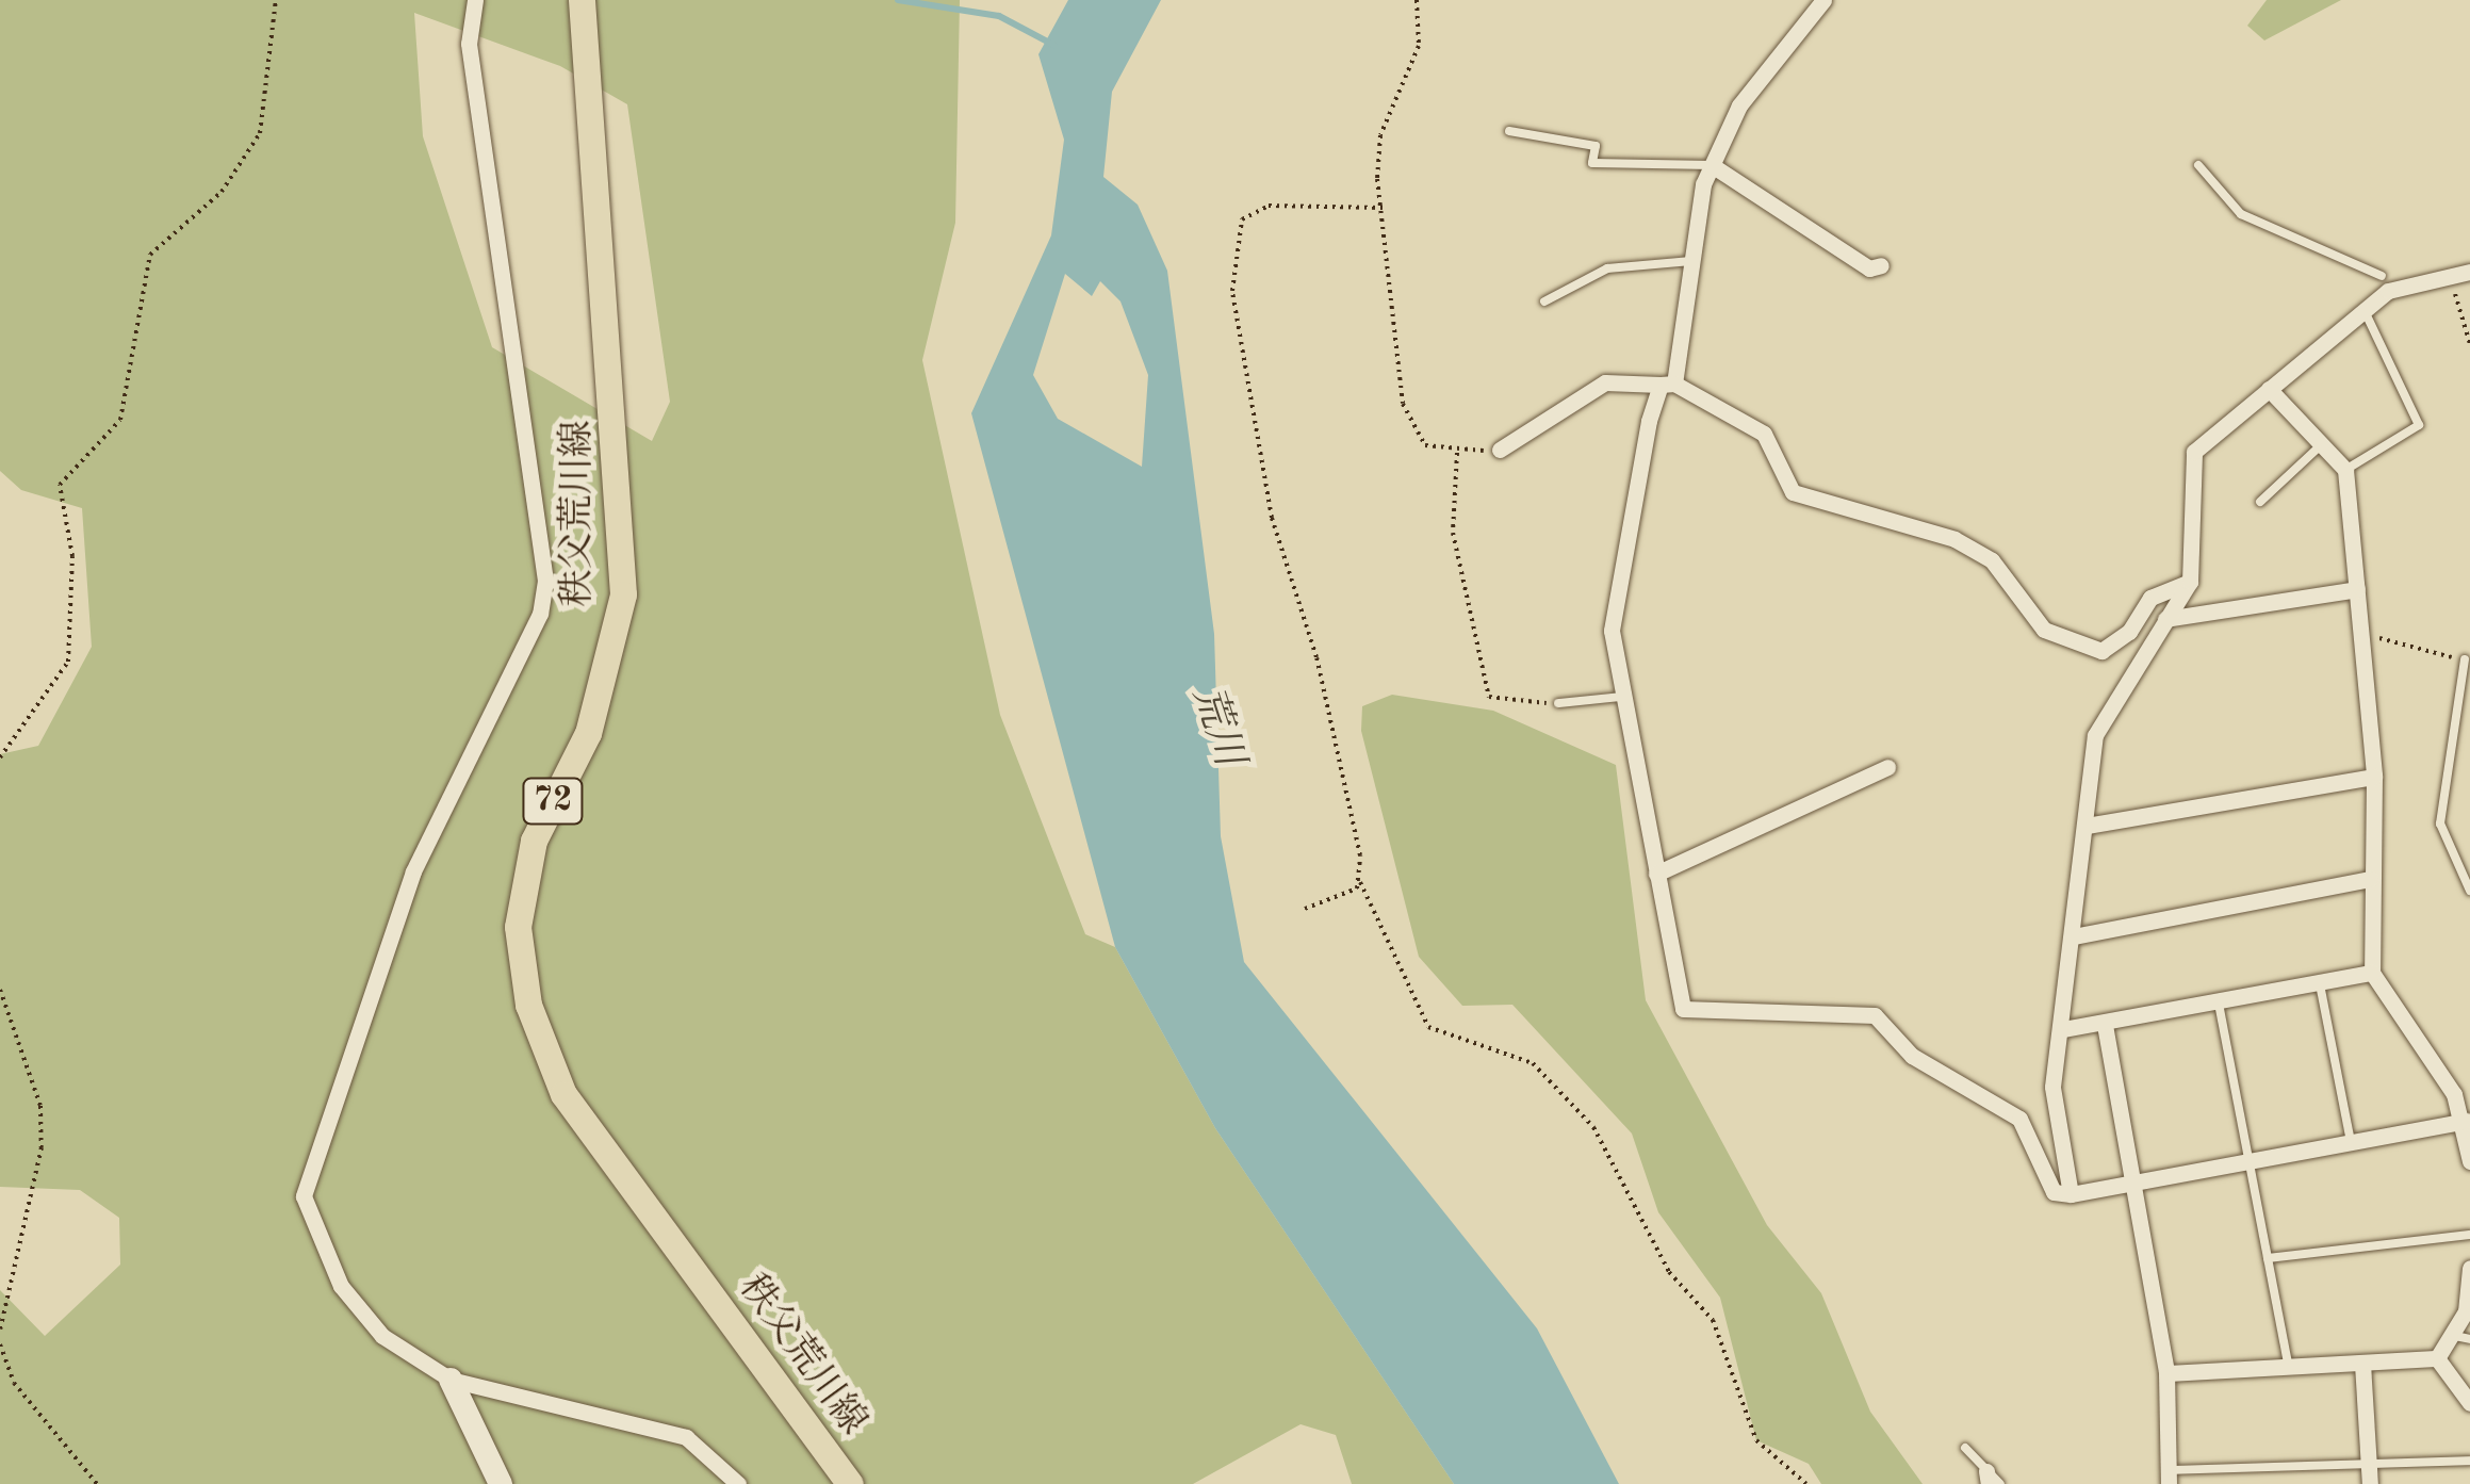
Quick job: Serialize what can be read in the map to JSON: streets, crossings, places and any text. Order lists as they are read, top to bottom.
{
  "streets": {
    "main road": ["秩父荒川線", "72"]
  },
  "water": ["荒川"]
}
